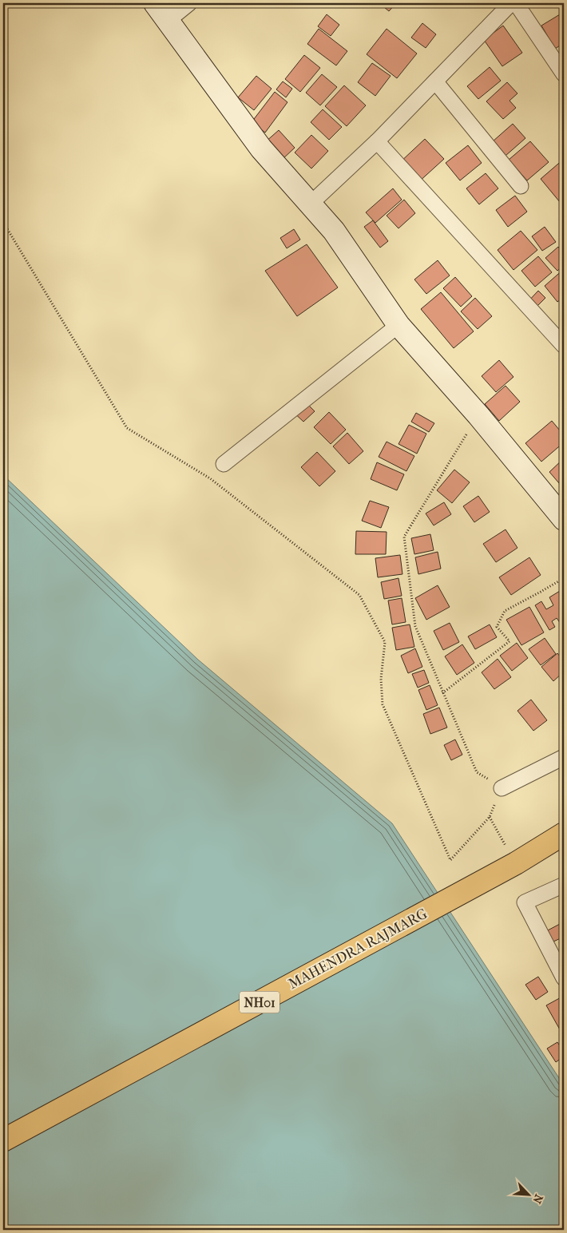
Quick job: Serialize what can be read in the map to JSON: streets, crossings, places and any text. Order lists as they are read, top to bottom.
{
  "streets": {
    "highway": ["MAHENDRA RAJMARG", "NH01"]
  },
  "north": "bottom right"
}
